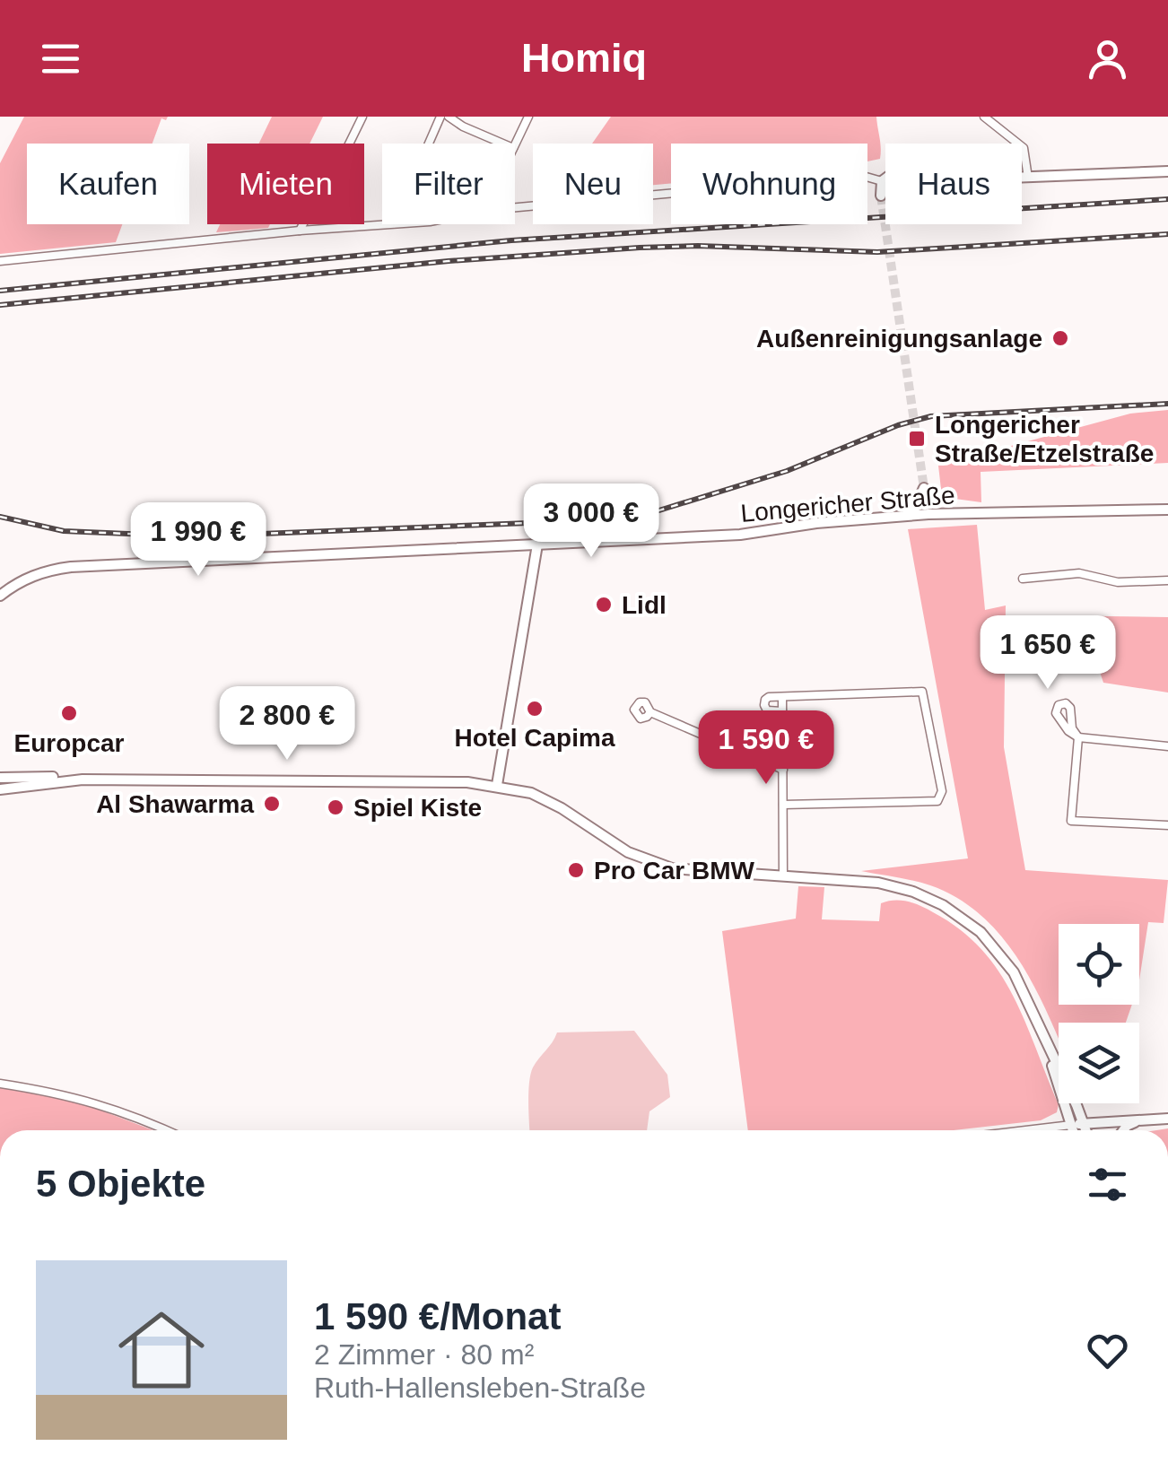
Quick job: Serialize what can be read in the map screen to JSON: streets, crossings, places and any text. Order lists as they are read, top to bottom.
{
  "streets": {
    "street": ["Longericher Straße"]
  },
  "places": {
    "other": [
      "Außenreinigungsanlage",
      "Lidl",
      "Hotel Capima",
      "Europcar",
      "Al Shawarma",
      "Spiel Kiste",
      "Pro Car BMW"
    ],
    "transit": ["Longericher Straße/Etzelstraße"]
  },
  "page": {
    "header": "Homiq",
    "chip": [
      "Kaufen",
      "Mieten",
      "Filter",
      "Neu",
      "Wohnung",
      "Haus"
    ],
    "price": [
      "3 000 €",
      "1 990 €",
      "1 650 €",
      "2 800 €",
      "1 590 €"
    ],
    "heading": "5 Objekte",
    "list": [
      {
        "name": "1 590 €/Monat",
        "note": "2 Zimmer · 80 m² · Ruth-Hallensleben-Straße"
      }
    ]
  }
}
